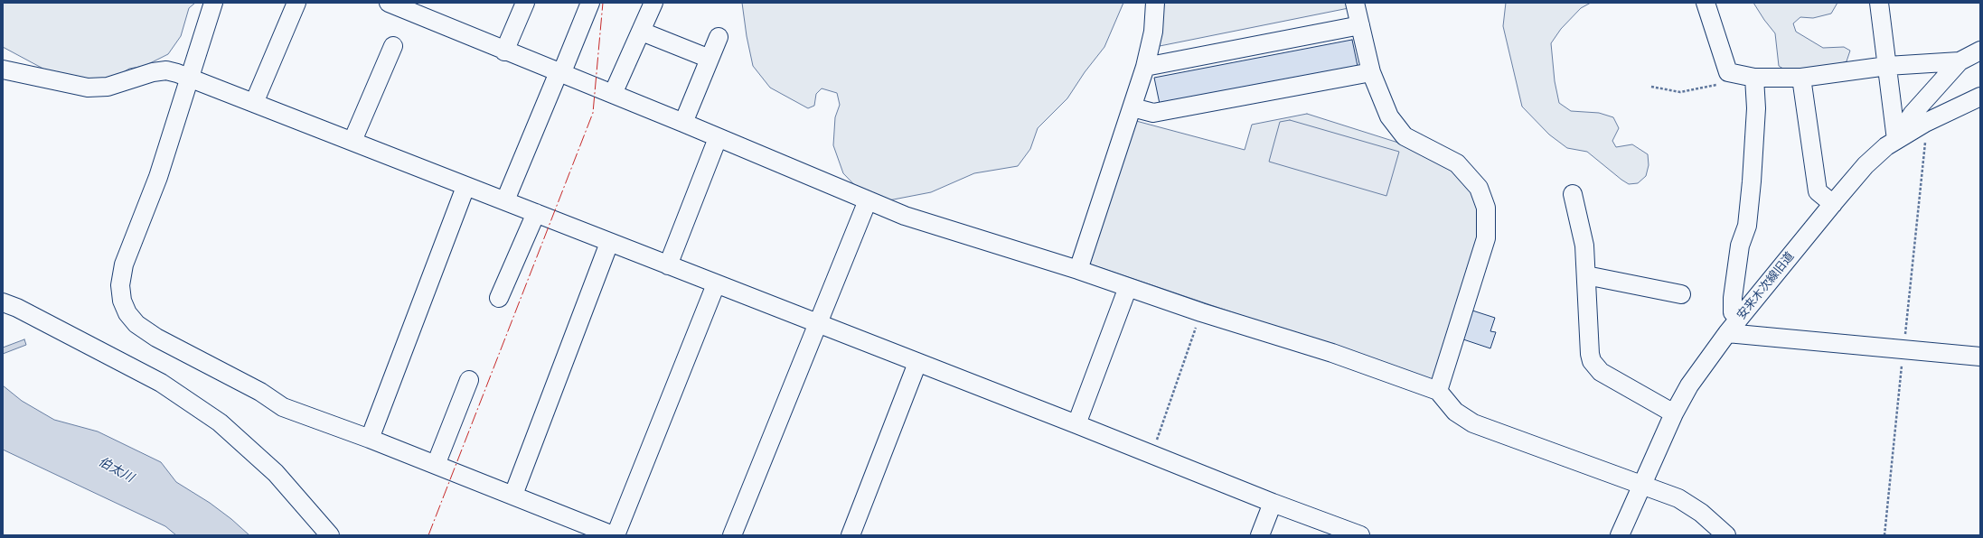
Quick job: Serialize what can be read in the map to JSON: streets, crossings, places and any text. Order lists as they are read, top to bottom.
{
  "streets": {
    "street": ["安来木次線旧道"]
  },
  "water": ["伯太川"]
}
